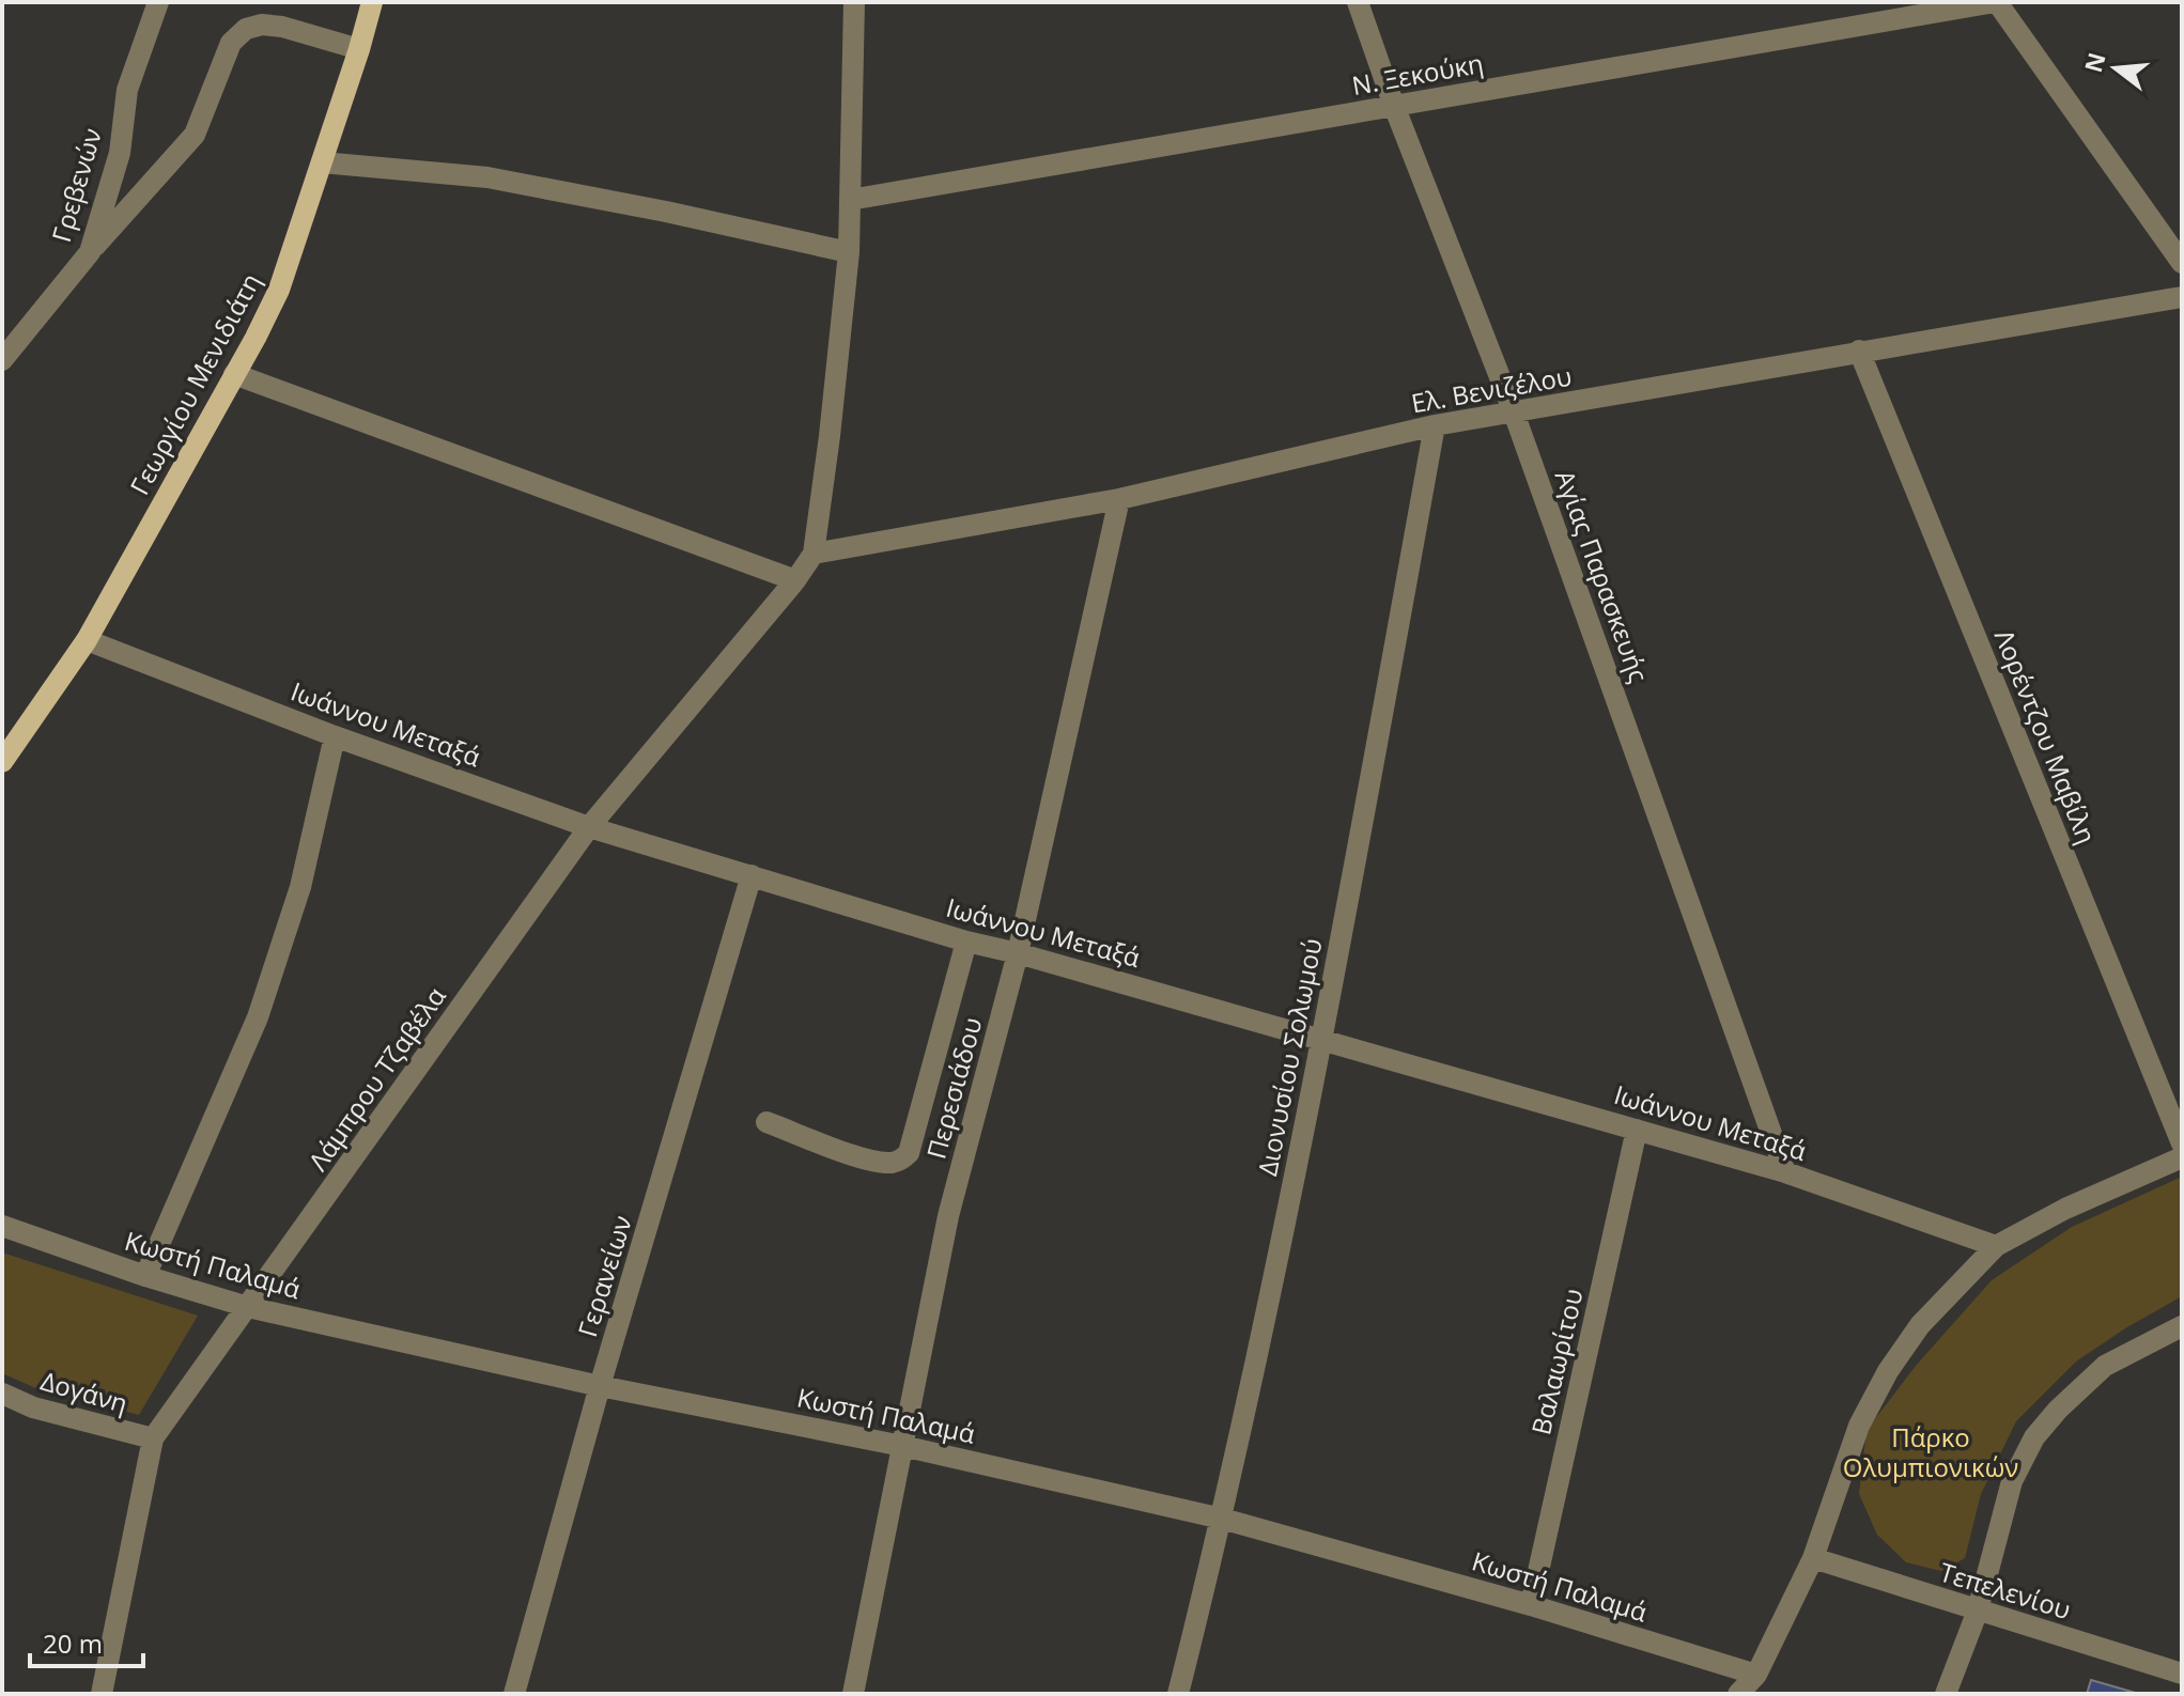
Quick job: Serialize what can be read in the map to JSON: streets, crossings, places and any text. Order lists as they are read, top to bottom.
{
  "streets": {
    "main road": ["Γεωργίου Μενιδιάτη"],
    "street": [
      "Ν. Ξεκούκη",
      "Γρεβενών",
      "Ελ. Βενιζέλου",
      "Αγίας Παρασκευής",
      "Ιωάννου Μεταξά",
      "Λορέντζου Μαβίλη",
      "Διονυσίου Σολωμού",
      "Λάμπρου Τζαβέλα",
      "Περεσιάδου",
      "Κωστή Παλαμά",
      "Γερανείων",
      "Βαλαωρίτου",
      "Δογάνη",
      "Τεπελενίου"
    ]
  },
  "crossings": [
    ["Ν. Ξεκούκη", "Αγίας Παρασκευής"],
    ["Γεωργίου Μενιδιάτη", "Ιωάννου Μεταξά"],
    ["Ελ. Βενιζέλου", "Αγίας Παρασκευής"],
    ["Ελ. Βενιζέλου", "Λορέντζου Μαβίλη"],
    ["Ελ. Βενιζέλου", "Διονυσίου Σολωμού"],
    ["Ελ. Βενιζέλου", "Λάμπρου Τζαβέλα"],
    ["Ελ. Βενιζέλου", "Περεσιάδου"],
    ["Αγίας Παρασκευής", "Ιωάννου Μεταξά"],
    ["Ιωάννου Μεταξά", "Διονυσίου Σολωμού"],
    ["Ιωάννου Μεταξά", "Λάμπρου Τζαβέλα"],
    ["Ιωάννου Μεταξά", "Περεσιάδου"],
    ["Ιωάννου Μεταξά", "Γερανείων"],
    ["Ιωάννου Μεταξά", "Βαλαωρίτου"],
    ["Διονυσίου Σολωμού", "Κωστή Παλαμά"],
    ["Λάμπρου Τζαβέλα", "Κωστή Παλαμά"],
    ["Λάμπρου Τζαβέλα", "Δογάνη"],
    ["Περεσιάδου", "Κωστή Παλαμά"],
    ["Κωστή Παλαμά", "Γερανείων"],
    ["Κωστή Παλαμά", "Βαλαωρίτου"]
  ],
  "parks": ["Πάρκο Ολυμπιονικών"],
  "scale_bar": "20 m",
  "north": "left"
}
